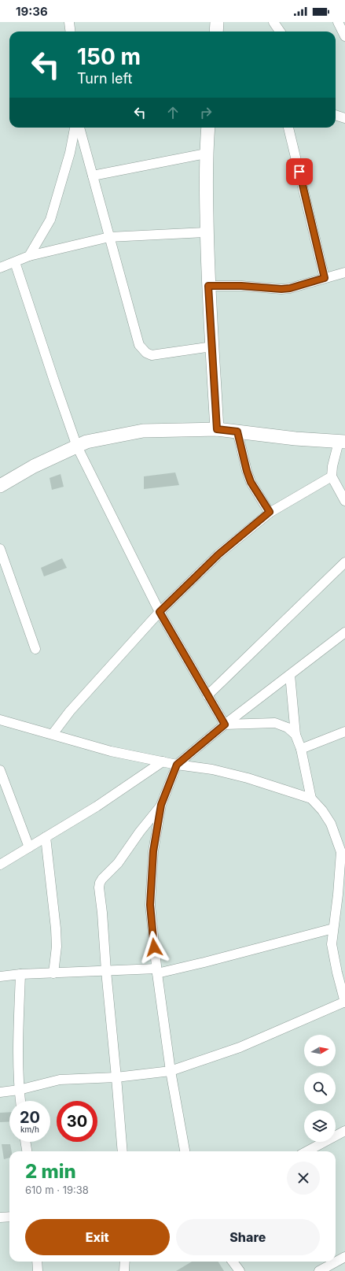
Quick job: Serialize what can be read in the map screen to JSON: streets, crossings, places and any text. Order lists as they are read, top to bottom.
{
  "north": "right",
  "page": {
    "status": "19:36",
    "turn": ["150 m", "Turn left"],
    "speed": "20 km/h",
    "limit": "30",
    "heading": ["2 min", "610 m · 19:38"],
    "buttons": ["Exit", "Share"]
  }
}
